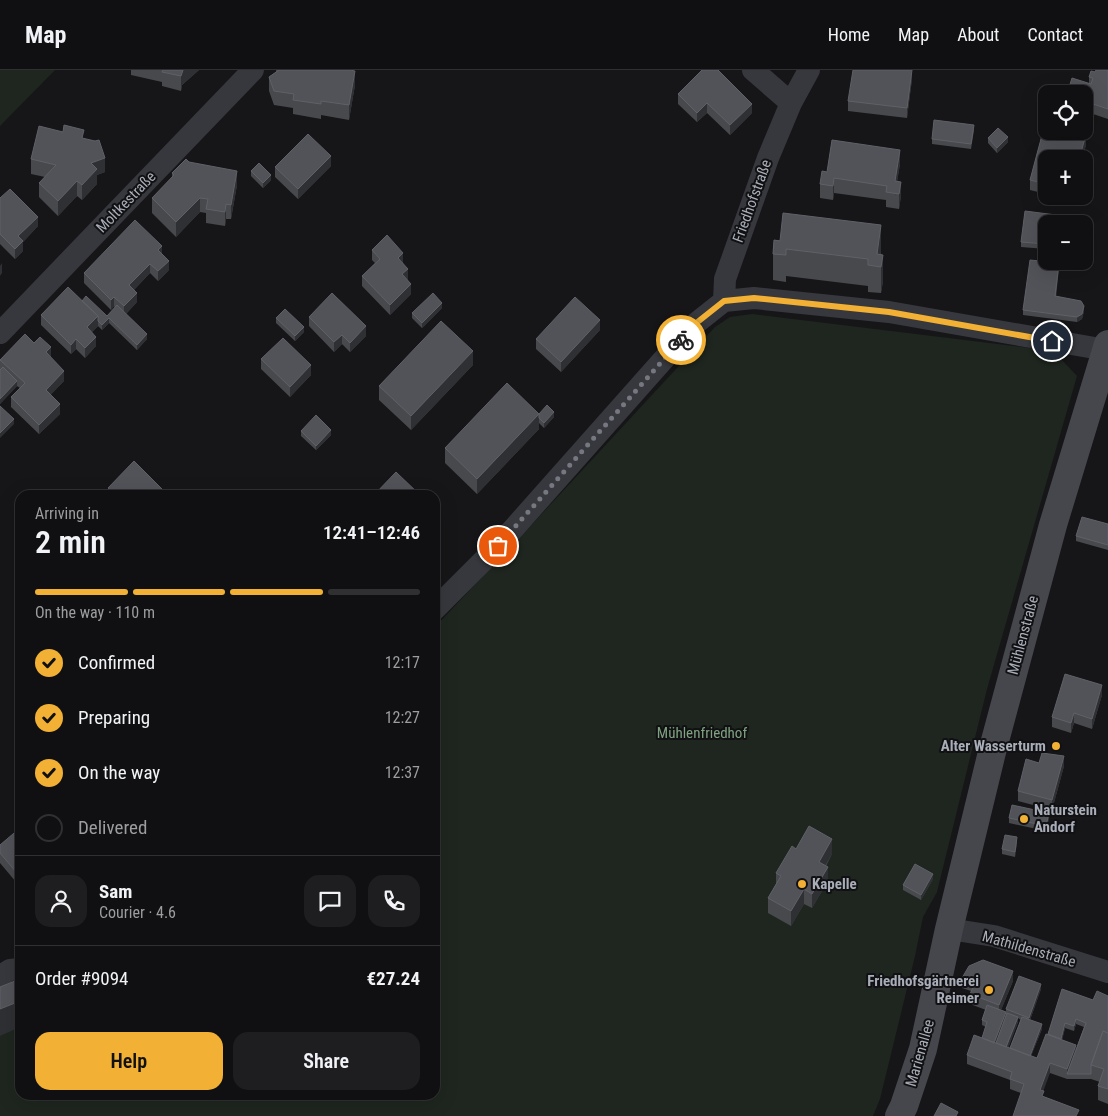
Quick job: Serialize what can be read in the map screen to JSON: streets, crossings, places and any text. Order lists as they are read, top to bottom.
{
  "streets": {
    "main road": ["Mühlenstraße", "Marienallee"],
    "street": ["Friedhofstraße", "Moltkestraße", "Mathildenstraße"]
  },
  "crossings": [
    ["Mühlenstraße", "Mathildenstraße"],
    ["Mühlenstraße", "Marienallee"],
    ["Mathildenstraße", "Marienallee"]
  ],
  "parks": ["Mühlenfriedhof"],
  "places": [
    "Alter Wasserturm",
    "Naturstein Andorf",
    "Kapelle",
    "Friedhofsgärtnerei Reimer"
  ],
  "page": {
    "header": "Map",
    "nav": [
      "Home",
      "Map",
      "About",
      "Contact"
    ],
    "map_buttons": ["+", "−"],
    "heading": ["2 min", "Arriving in", "12:41–12:46"],
    "panel": [
      "Sam",
      "Courier · 4.6",
      "Order #9094",
      "€27.24"
    ],
    "bar": "On the way · 110 m",
    "list": [
      ["Confirmed", "12:17"],
      ["Preparing", "12:27"],
      ["On the way", "12:37"],
      "Delivered"
    ],
    "buttons": ["Help", "Share"]
  }
}
